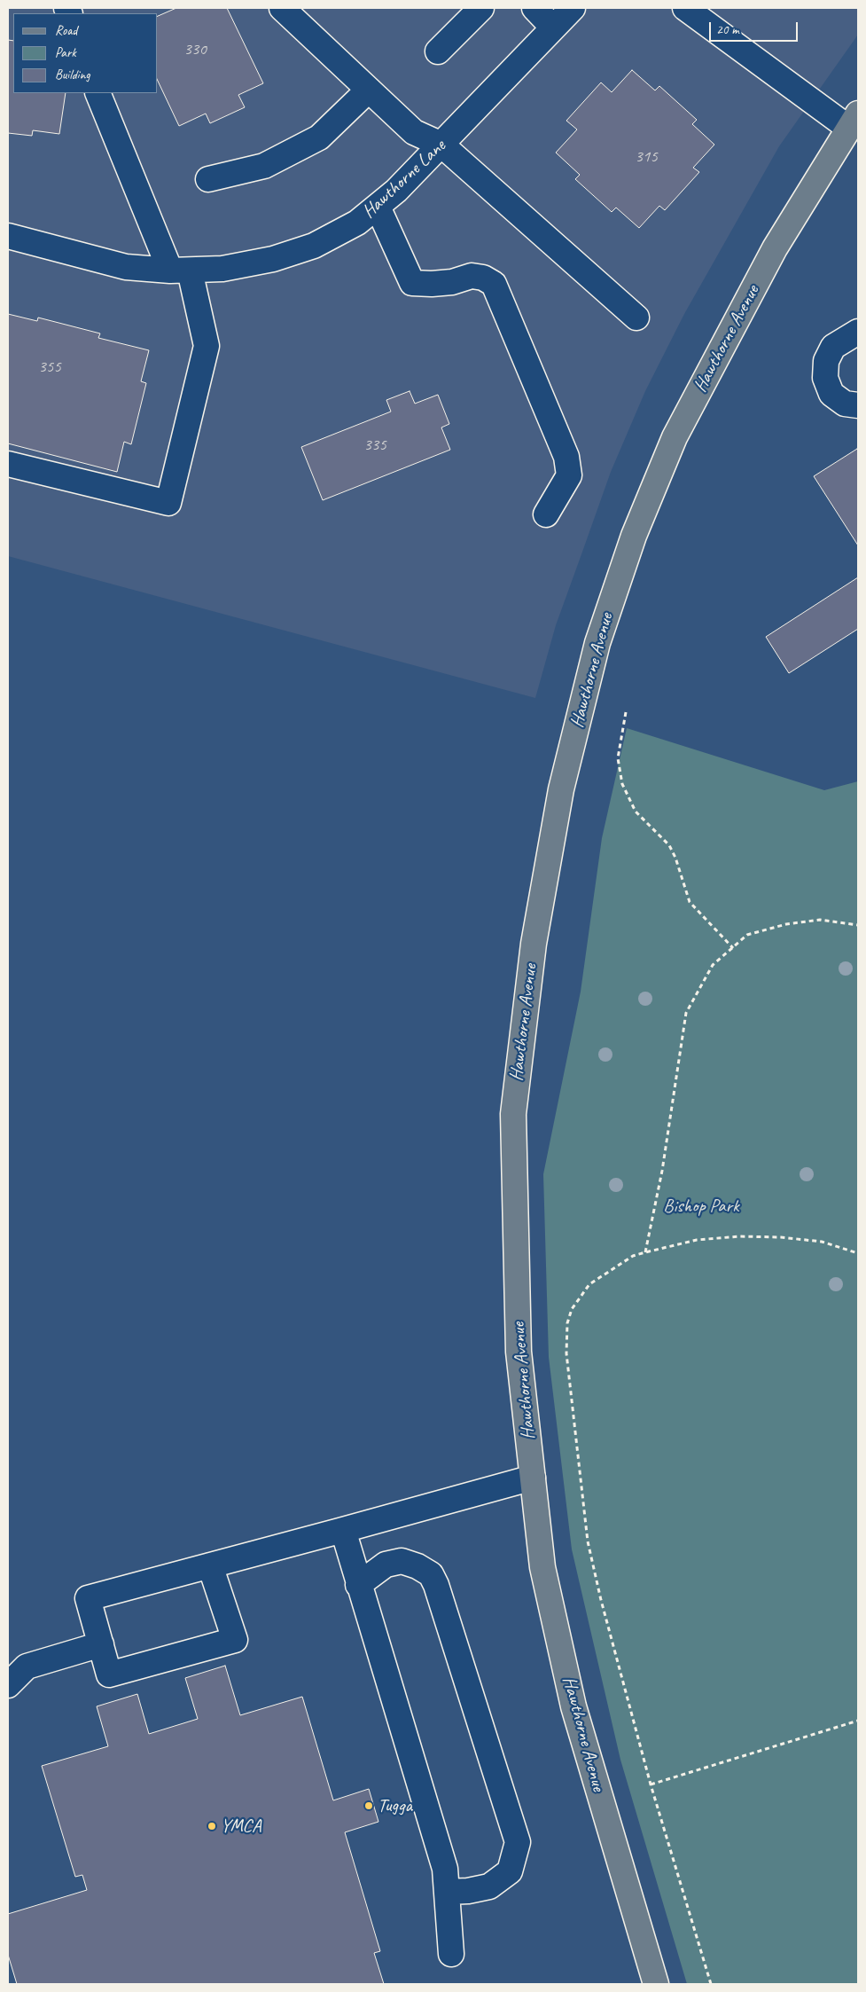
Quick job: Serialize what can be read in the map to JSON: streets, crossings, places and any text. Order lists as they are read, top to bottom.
{
  "streets": {
    "main road": ["Hawthorne Avenue"],
    "street": ["Hawthorne Lane"]
  },
  "parks": ["Bishop Park"],
  "places": ["Tugga", "YMCA"],
  "house_numbers": [
    "330",
    "315",
    "355",
    "335"
  ],
  "legend": ["Road", "Park", "Building"],
  "scale_bar": "20 m"
}
